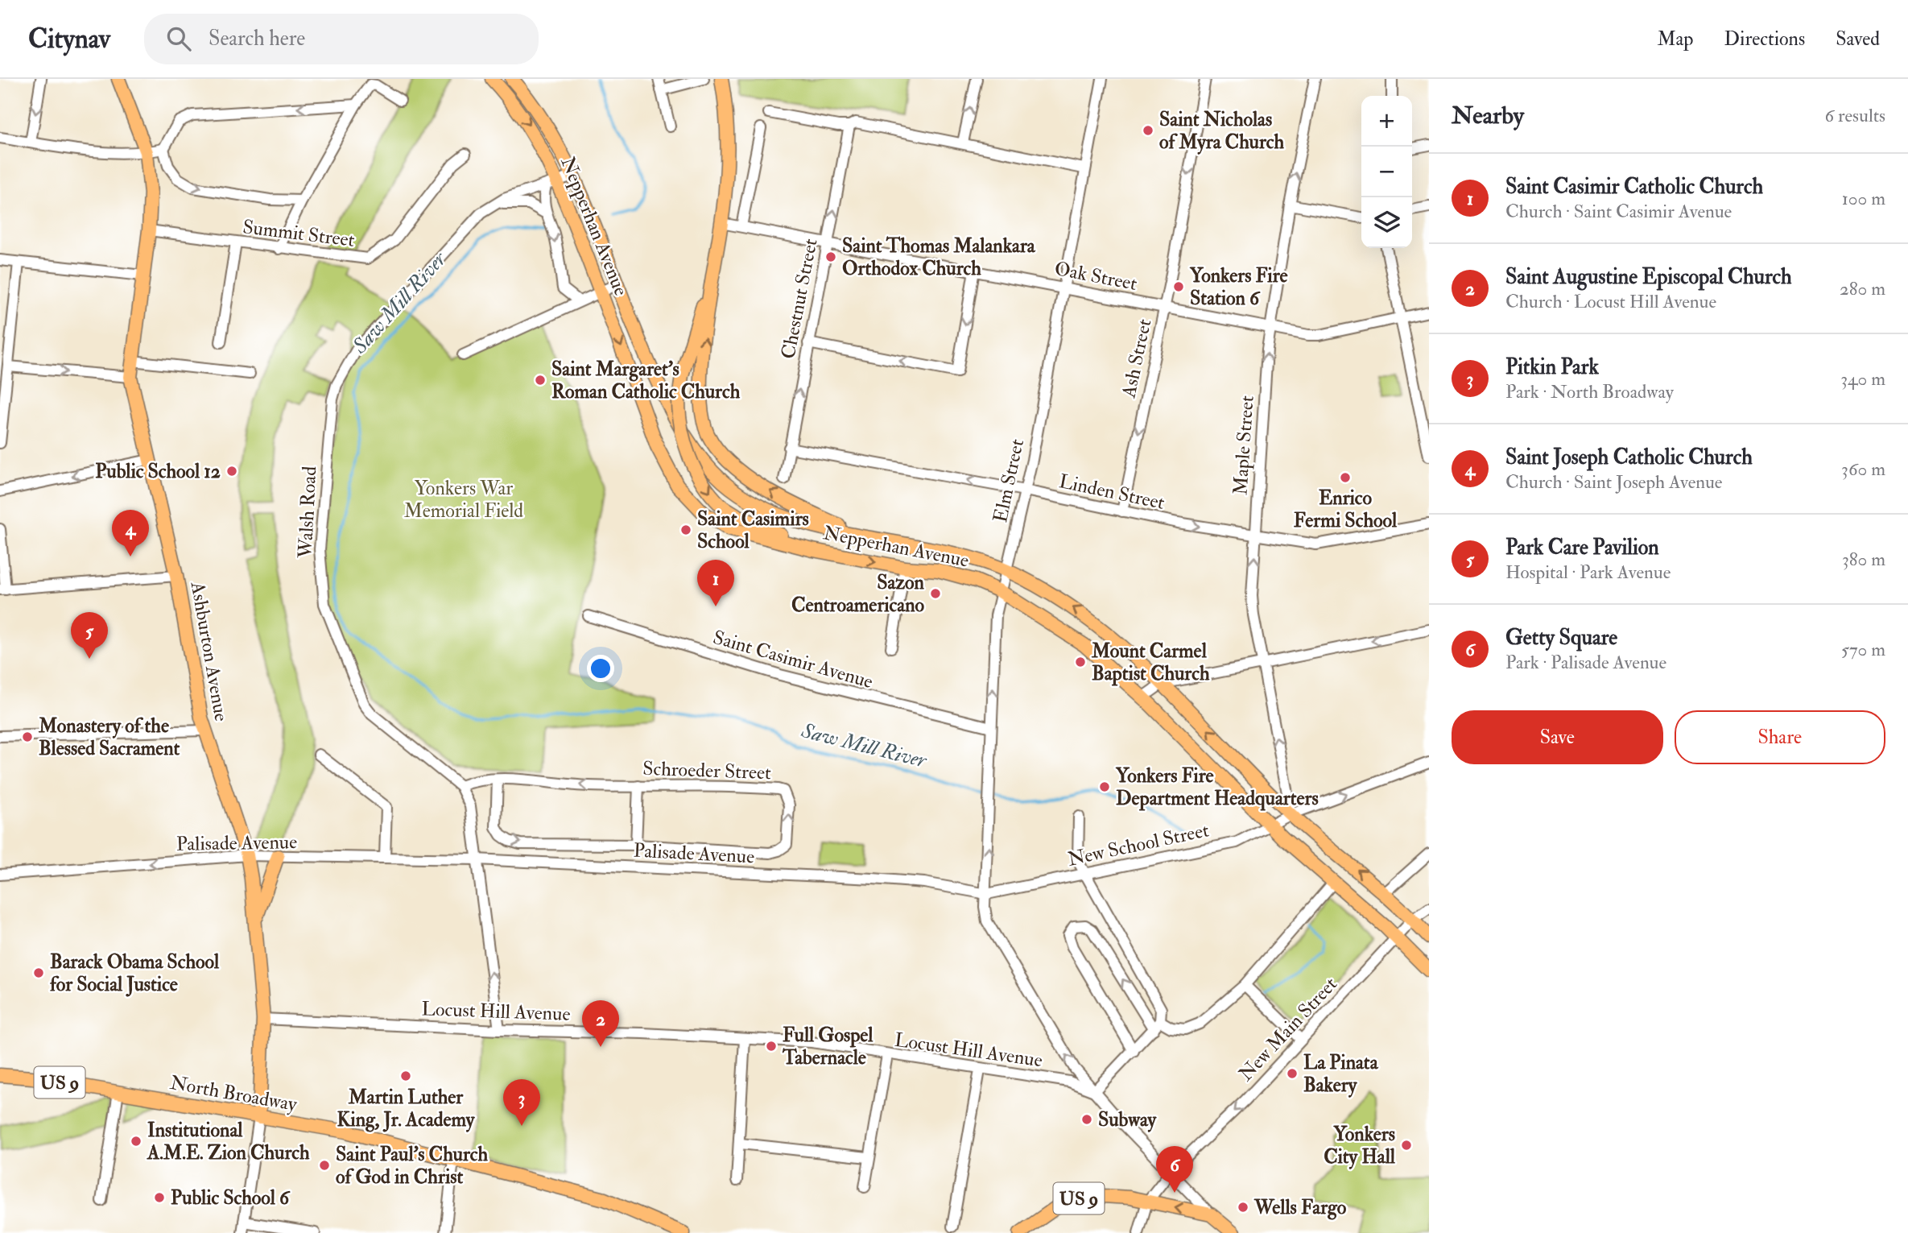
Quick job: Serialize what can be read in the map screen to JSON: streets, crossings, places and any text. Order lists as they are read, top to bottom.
{
  "streets": {
    "main road": [
      "Nepperhan Avenue",
      "Ashburton Avenue",
      "US 9",
      "North Broadway"
    ],
    "street": [
      "Summit Street",
      "Oak Street",
      "Chestnut Street",
      "Ash Street",
      "Maple Street",
      "Elm Street",
      "Linden Street",
      "Walsh Road",
      "Saint Casimir Avenue",
      "Schroeder Street",
      "Palisade Avenue",
      "New School Street",
      "Locust Hill Avenue",
      "New Main Street"
    ]
  },
  "crossings": [
    ["Nepperhan Avenue", "Maple Street"],
    ["Nepperhan Avenue", "Elm Street"],
    ["Nepperhan Avenue", "Walsh Road"],
    ["Nepperhan Avenue", "New School Street"],
    ["Nepperhan Avenue", "New Main Street"],
    ["Summit Street", "Ashburton Avenue"],
    ["Oak Street", "Chestnut Street"],
    ["Oak Street", "Ash Street"],
    ["Oak Street", "Maple Street"],
    ["Oak Street", "Elm Street"],
    ["Chestnut Street", "Linden Street"],
    ["Ash Street", "Linden Street"],
    ["Maple Street", "Linden Street"],
    ["Maple Street", "New School Street"],
    ["Elm Street", "Linden Street"],
    ["Elm Street", "Saint Casimir Avenue"],
    ["Elm Street", "Palisade Avenue"],
    ["Elm Street", "New School Street"],
    ["Walsh Road", "Schroeder Street"],
    ["Walsh Road", "Palisade Avenue"],
    ["Walsh Road", "Locust Hill Avenue"],
    ["Ashburton Avenue", "Palisade Avenue"],
    ["Ashburton Avenue", "Locust Hill Avenue"],
    ["Ashburton Avenue", "North Broadway"],
    ["Palisade Avenue", "New School Street"],
    ["New Main Street", "US 9"]
  ],
  "one_way": [
    "Ash Street",
    "Maple Street",
    "Elm Street",
    "New Main Street"
  ],
  "water": ["Saw Mill River"],
  "parks": ["Yonkers War Memorial Field"],
  "places": [
    "Saint Nicholas of Myra Church",
    "Saint Thomas Malankara Orthodox Church",
    "Yonkers Fire Station 6",
    "Saint Margaret's Roman Catholic Church",
    "Public School 12",
    "Enrico Fermi School",
    "Saint Casimirs School",
    "Sazon Centroamericano",
    "Mount Carmel Baptist Church",
    "Monastery of the Blessed Sacrament",
    "Yonkers Fire Department Headquarters",
    "Barack Obama School for Social Justice",
    "Full Gospel Tabernacle",
    "La Pinata Bakery",
    "Martin Luther King, Jr. Academy",
    "Subway",
    "Institutional A.M.E. Zion Church",
    "Yonkers City Hall",
    "Saint Paul's Church of God in Christ",
    "Public School 6",
    "Wells Fargo"
  ],
  "page": {
    "header": "Citynav",
    "search": "Search here",
    "nav": ["Map", "Directions", "Saved"],
    "heading": ["Nearby", "6 results"],
    "map_buttons": ["+", "−"],
    "list": [
      {
        "mark": "1",
        "name": "Saint Casimir Catholic Church",
        "note": "Church · Saint Casimir Avenue",
        "value": "100 m"
      },
      {
        "mark": "2",
        "name": "Saint Augustine Episcopal Church",
        "note": "Church · Locust Hill Avenue",
        "value": "280 m"
      },
      {
        "mark": "3",
        "name": "Pitkin Park",
        "note": "Park · North Broadway",
        "value": "340 m"
      },
      {
        "mark": "4",
        "name": "Saint Joseph Catholic Church",
        "note": "Church · Saint Joseph Avenue",
        "value": "360 m"
      },
      {
        "mark": "5",
        "name": "Park Care Pavilion",
        "note": "Hospital · Park Avenue",
        "value": "380 m"
      },
      {
        "mark": "6",
        "name": "Getty Square",
        "note": "Park · Palisade Avenue",
        "value": "570 m"
      }
    ],
    "pins": [
      "4",
      "1",
      "5",
      "2",
      "3",
      "6"
    ],
    "buttons": ["Save", "Share"]
  }
}
